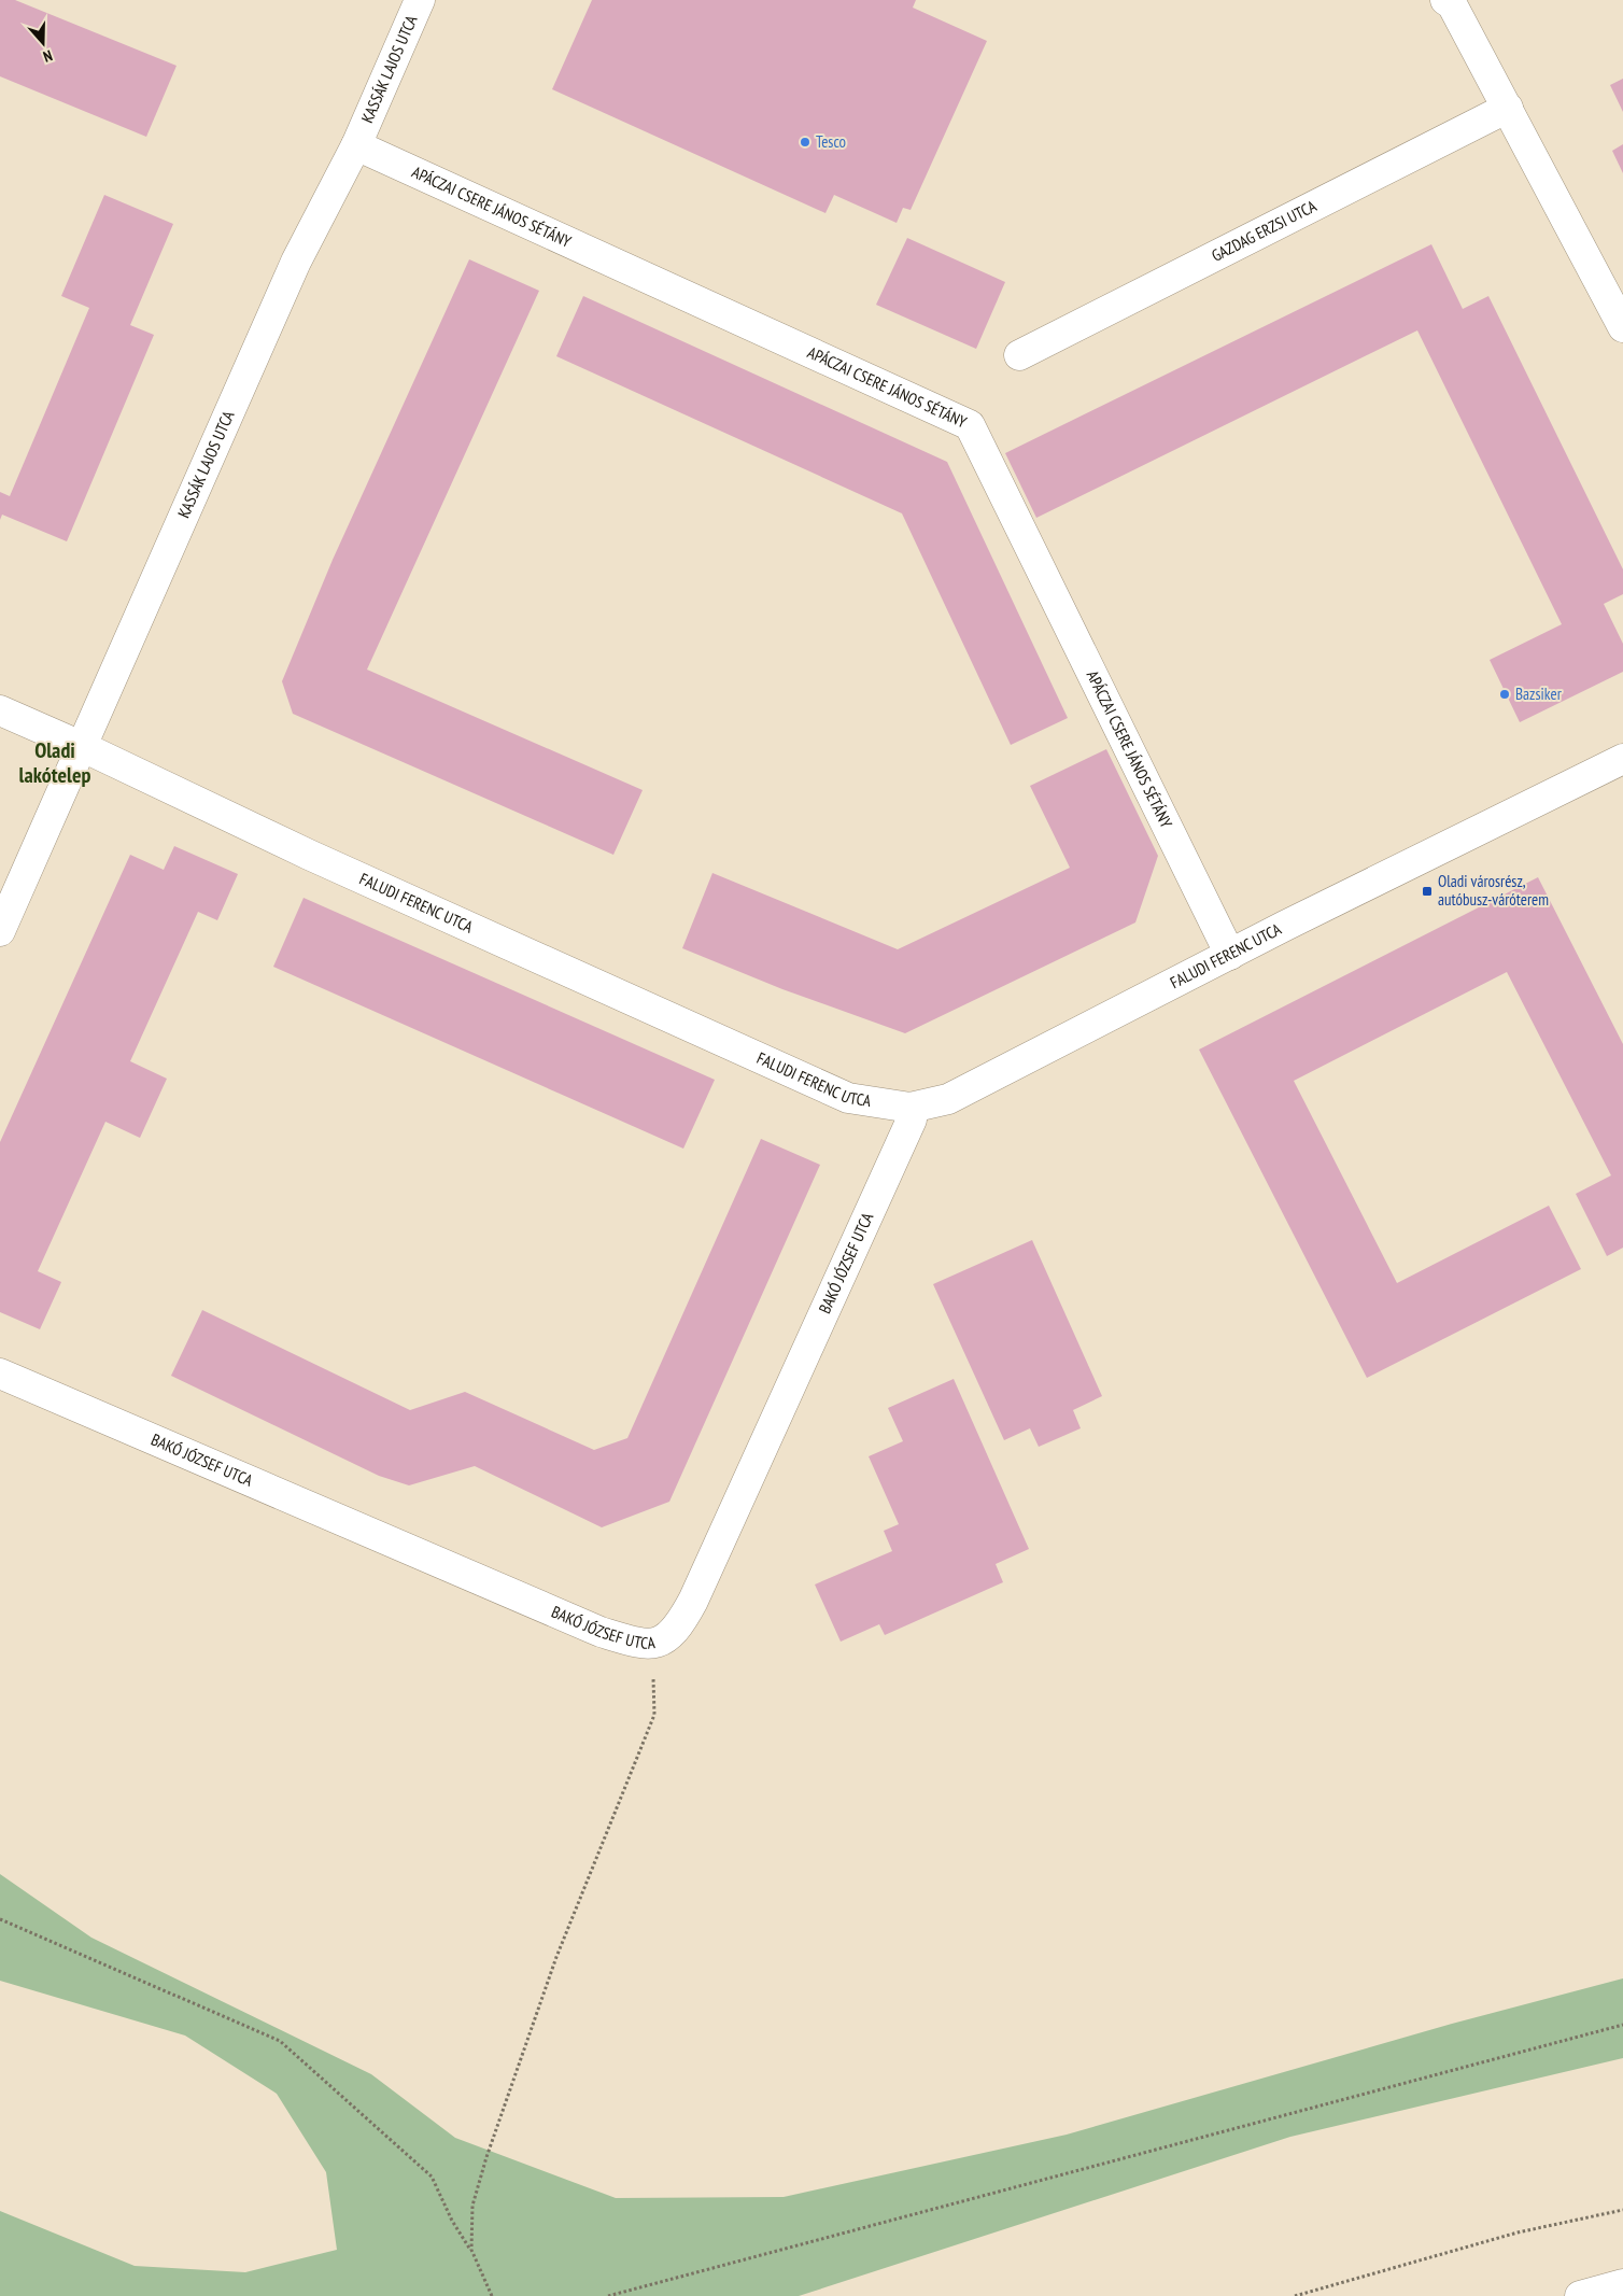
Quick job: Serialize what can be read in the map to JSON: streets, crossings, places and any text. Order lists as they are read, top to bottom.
{
  "streets": {
    "street": [
      "KASSÁK LAJOS UTCA",
      "APÁCZAI CSERE JÁNOS SÉTÁNY",
      "GAZDAG ERZSI UTCA",
      "FALUDI FERENC UTCA",
      "BAKÓ JÓZSEF UTCA"
    ]
  },
  "crossings": [
    ["KASSÁK LAJOS UTCA", "APÁCZAI CSERE JÁNOS SÉTÁNY"],
    ["KASSÁK LAJOS UTCA", "FALUDI FERENC UTCA"],
    ["APÁCZAI CSERE JÁNOS SÉTÁNY", "FALUDI FERENC UTCA"],
    ["FALUDI FERENC UTCA", "BAKÓ JÓZSEF UTCA"]
  ],
  "districts": ["Oladi lakótelep"],
  "places": {
    "other": ["Tesco", "Bazsiker"],
    "transit": ["Oladi városrész, autóbusz-váróterem"]
  },
  "north": "bottom"
}
